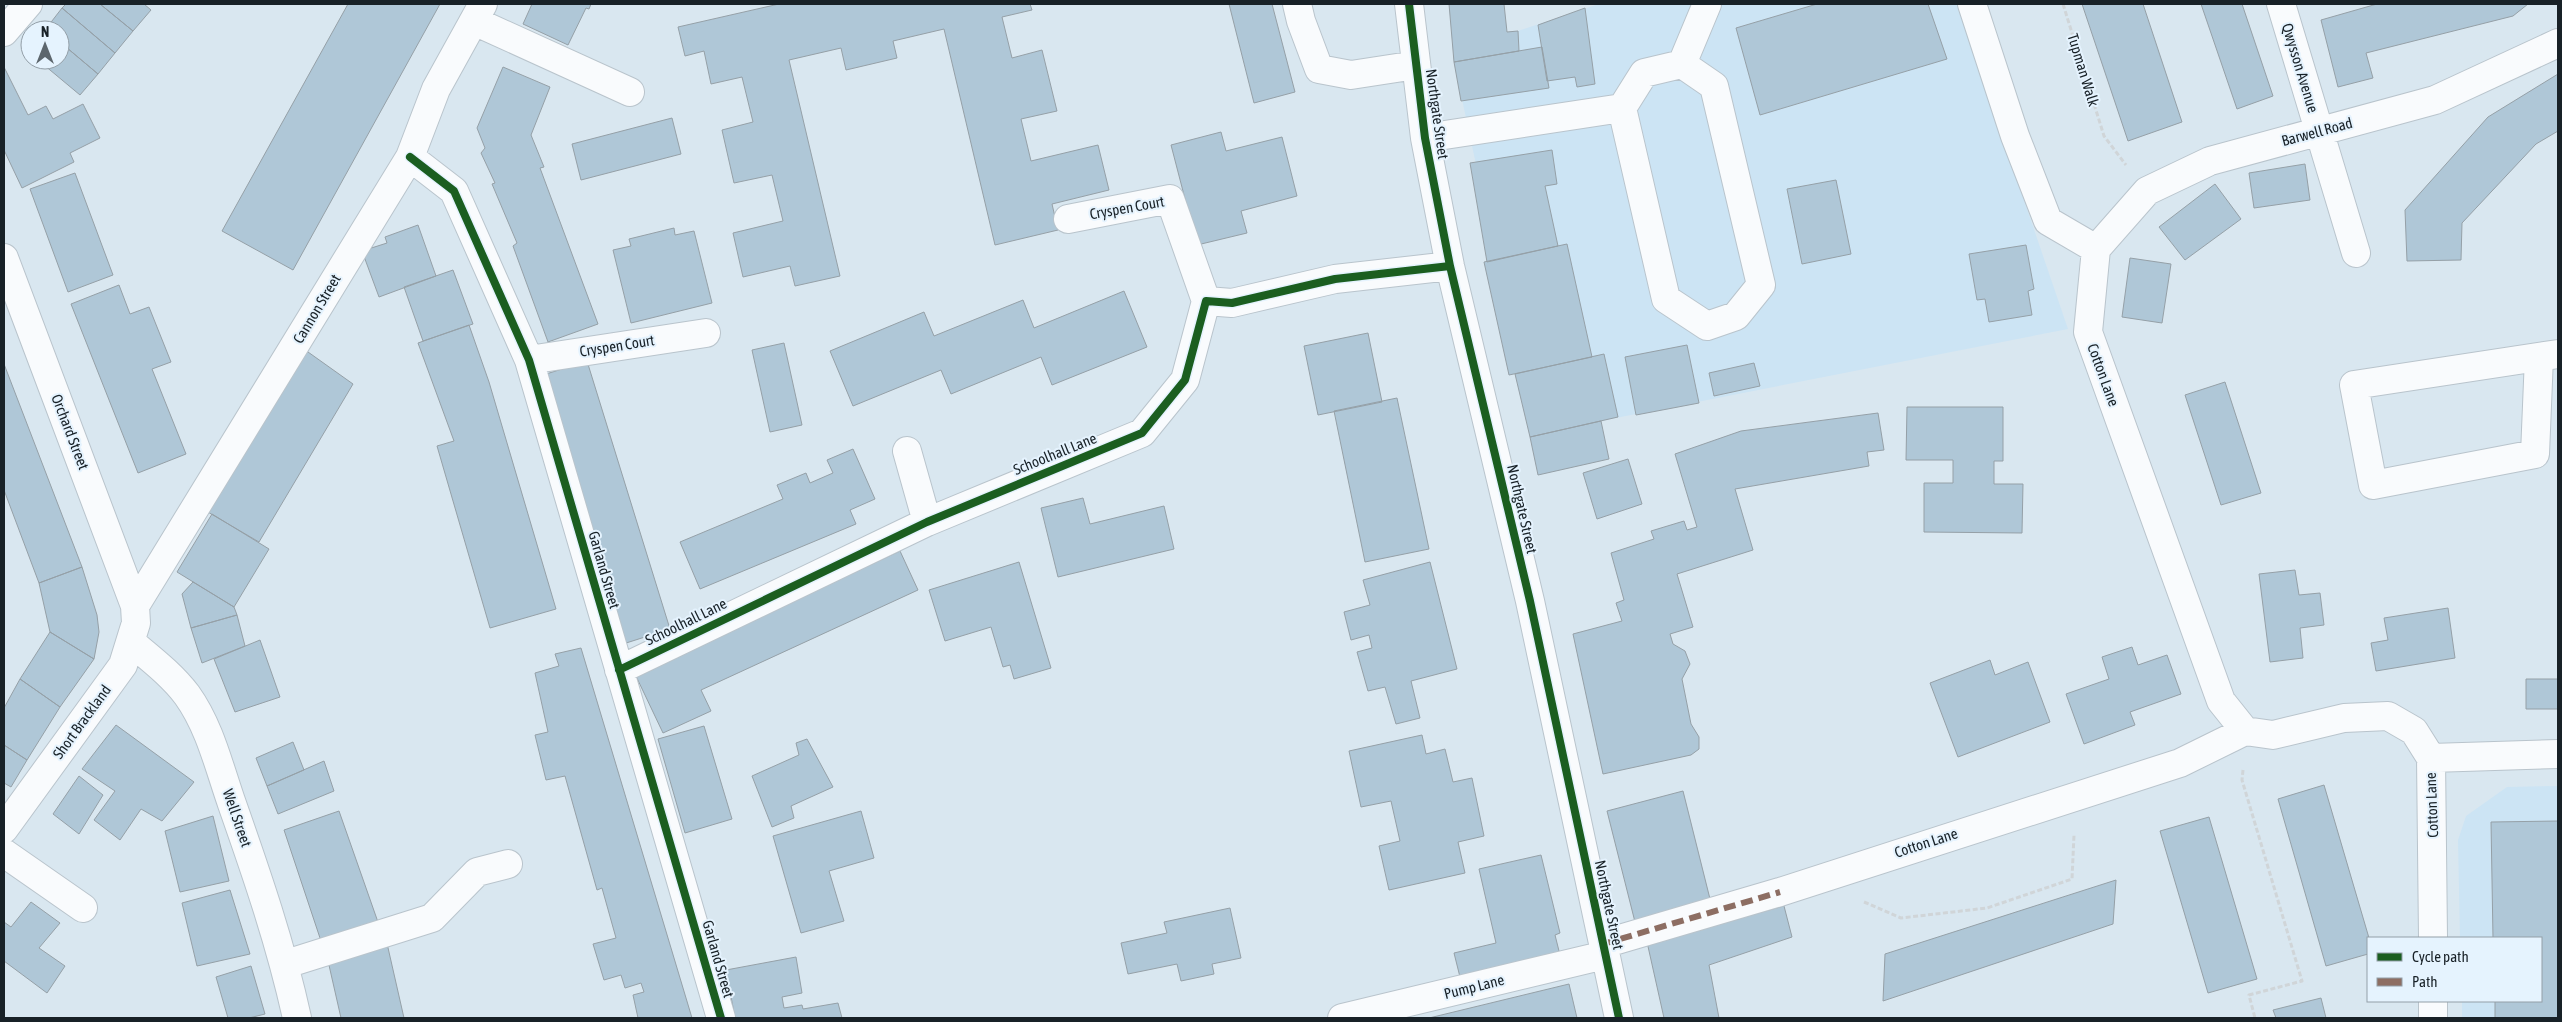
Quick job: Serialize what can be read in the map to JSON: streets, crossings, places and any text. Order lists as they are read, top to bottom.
{
  "streets": {
    "street": [
      "Qwysson Avenue",
      "Northgate Street",
      "Barwell Road",
      "Cryspen Court",
      "Cannon Street",
      "Cotton Lane",
      "Orchard Street",
      "Schoolhall Lane",
      "Garland Street",
      "Short Brackland",
      "Well Street",
      "Pump Lane"
    ],
    "path": ["Tupman Walk"]
  },
  "crossings": [
    ["Qwysson Avenue", "Barwell Road"],
    ["Northgate Street", "Cotton Lane"],
    ["Northgate Street", "Pump Lane"],
    ["Barwell Road", "Cotton Lane"],
    ["Cryspen Court", "Schoolhall Lane"],
    ["Cryspen Court", "Garland Street"],
    ["Cannon Street", "Orchard Street"],
    ["Cannon Street", "Garland Street"],
    ["Cannon Street", "Short Brackland"],
    ["Cotton Lane", "Pump Lane"],
    ["Orchard Street", "Short Brackland"],
    ["Schoolhall Lane", "Garland Street"],
    ["Short Brackland", "Well Street"]
  ],
  "legend": ["Cycle path", "Path"],
  "north": "top"
}
